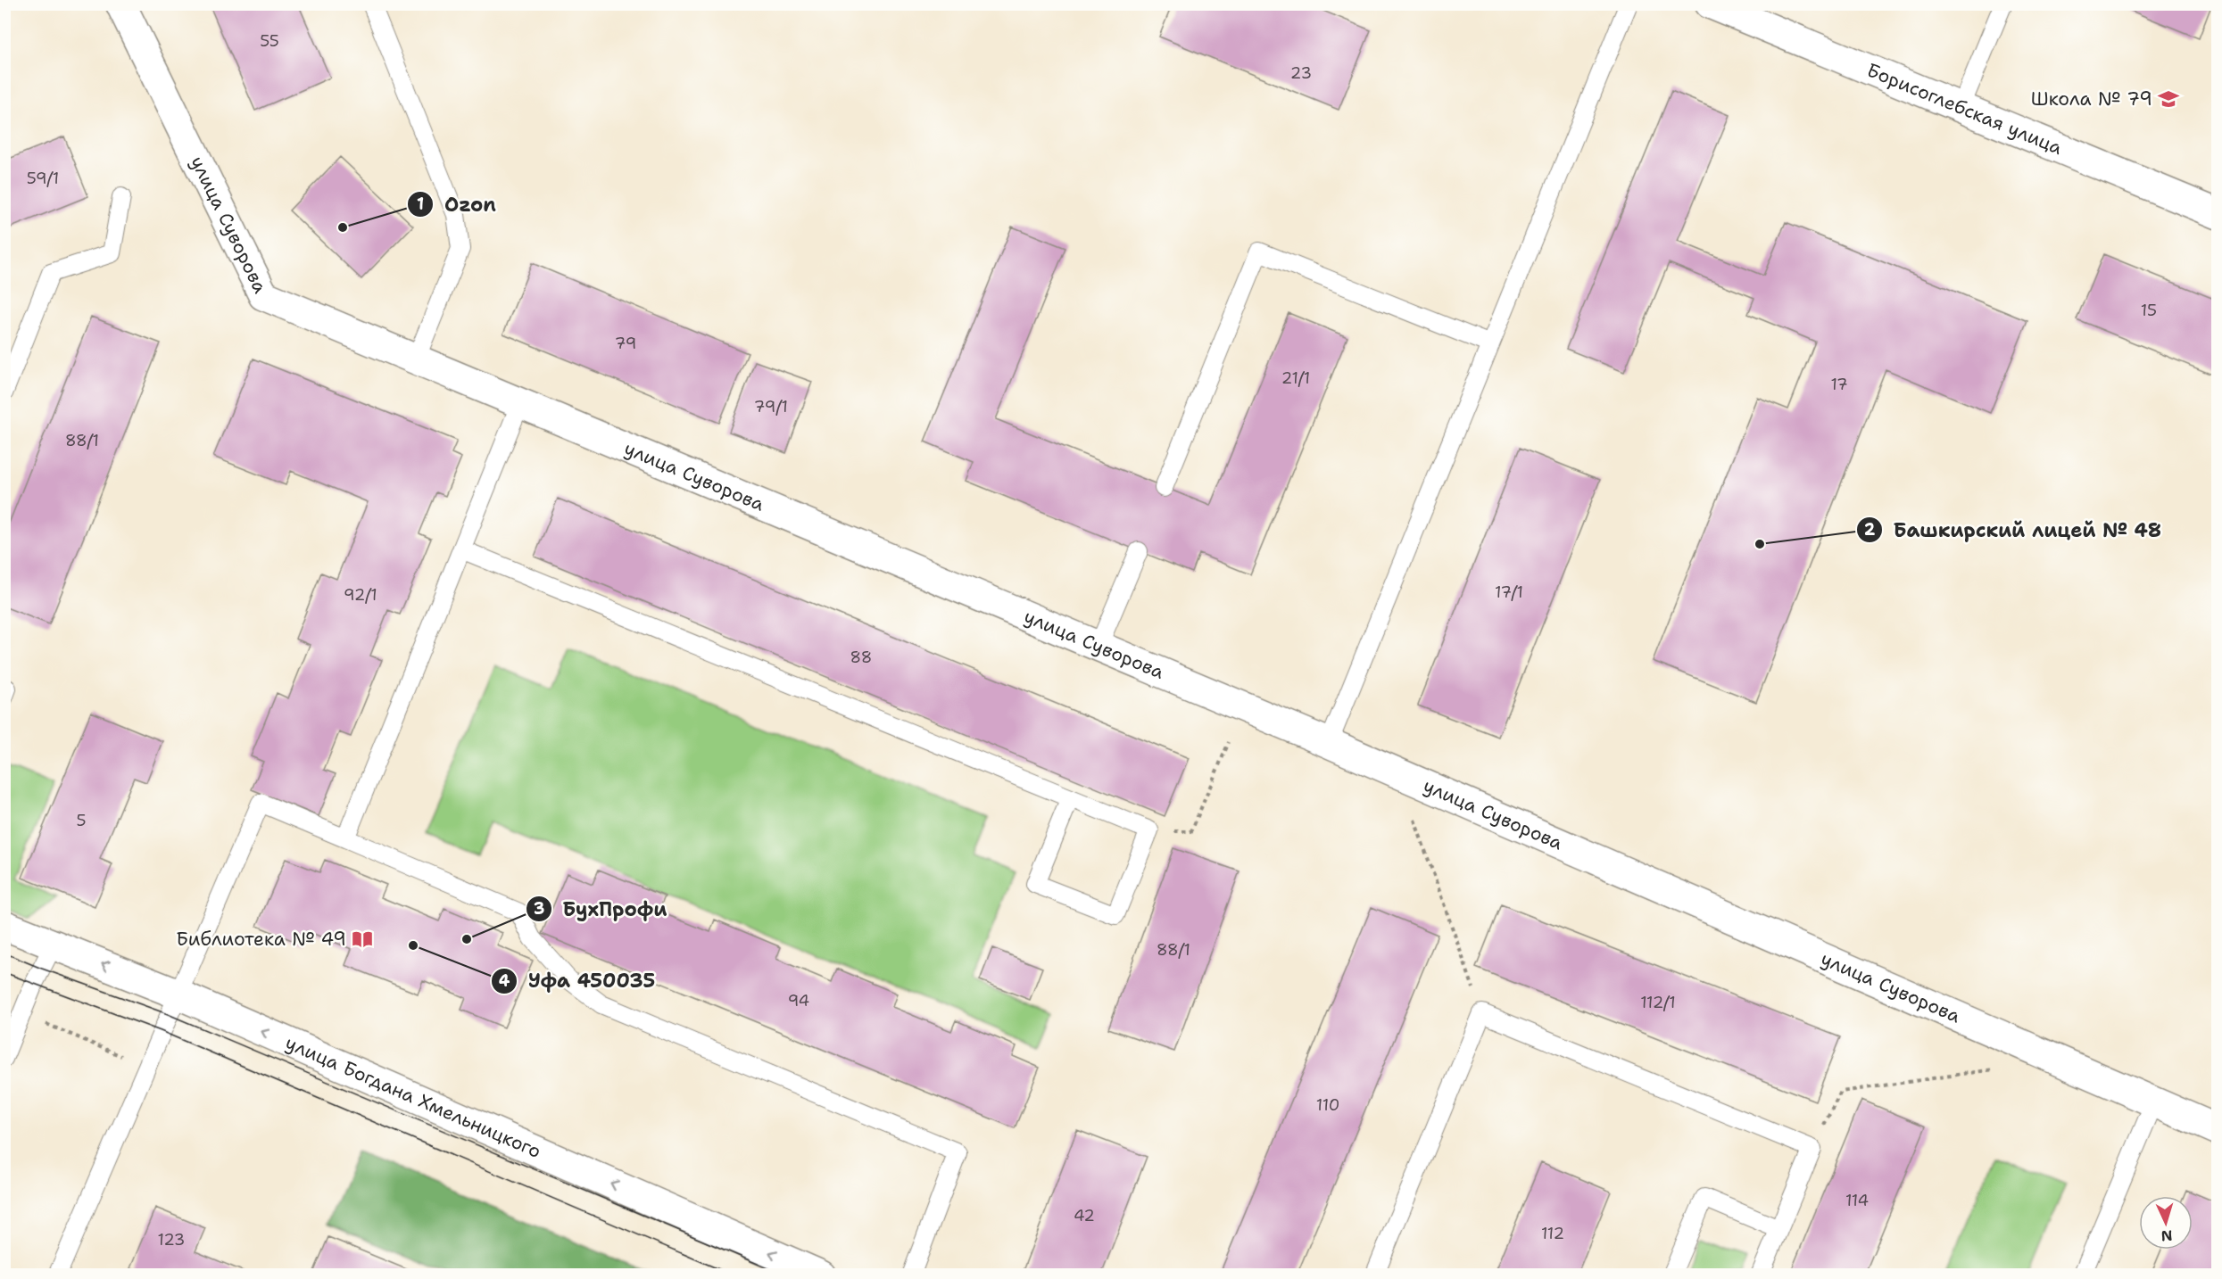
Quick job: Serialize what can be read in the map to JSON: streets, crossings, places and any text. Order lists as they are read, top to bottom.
{
  "streets": {
    "street": ["Борисоглебская улица", "улица Суворова", "улица Богдана Хмельницкого"]
  },
  "one_way": ["улица Богдана Хмельницкого"],
  "places": {
    "school or university": ["Школа № 79"],
    "other": [
      "Ozon",
      "Башкирский лицей № 48",
      "БухПрофи",
      "Уфа 450035"
    ],
    "library": ["Библиотека № 49"]
  },
  "house_numbers": [
    "55",
    "23",
    "59/1",
    "15",
    "79",
    "21/1",
    "17",
    "79/1",
    "88/1",
    "17/1",
    "92/1",
    "88",
    "5",
    "88/1",
    "94",
    "112/1",
    "110",
    "114",
    "42",
    "112",
    "123"
  ],
  "north": "bottom"
}
